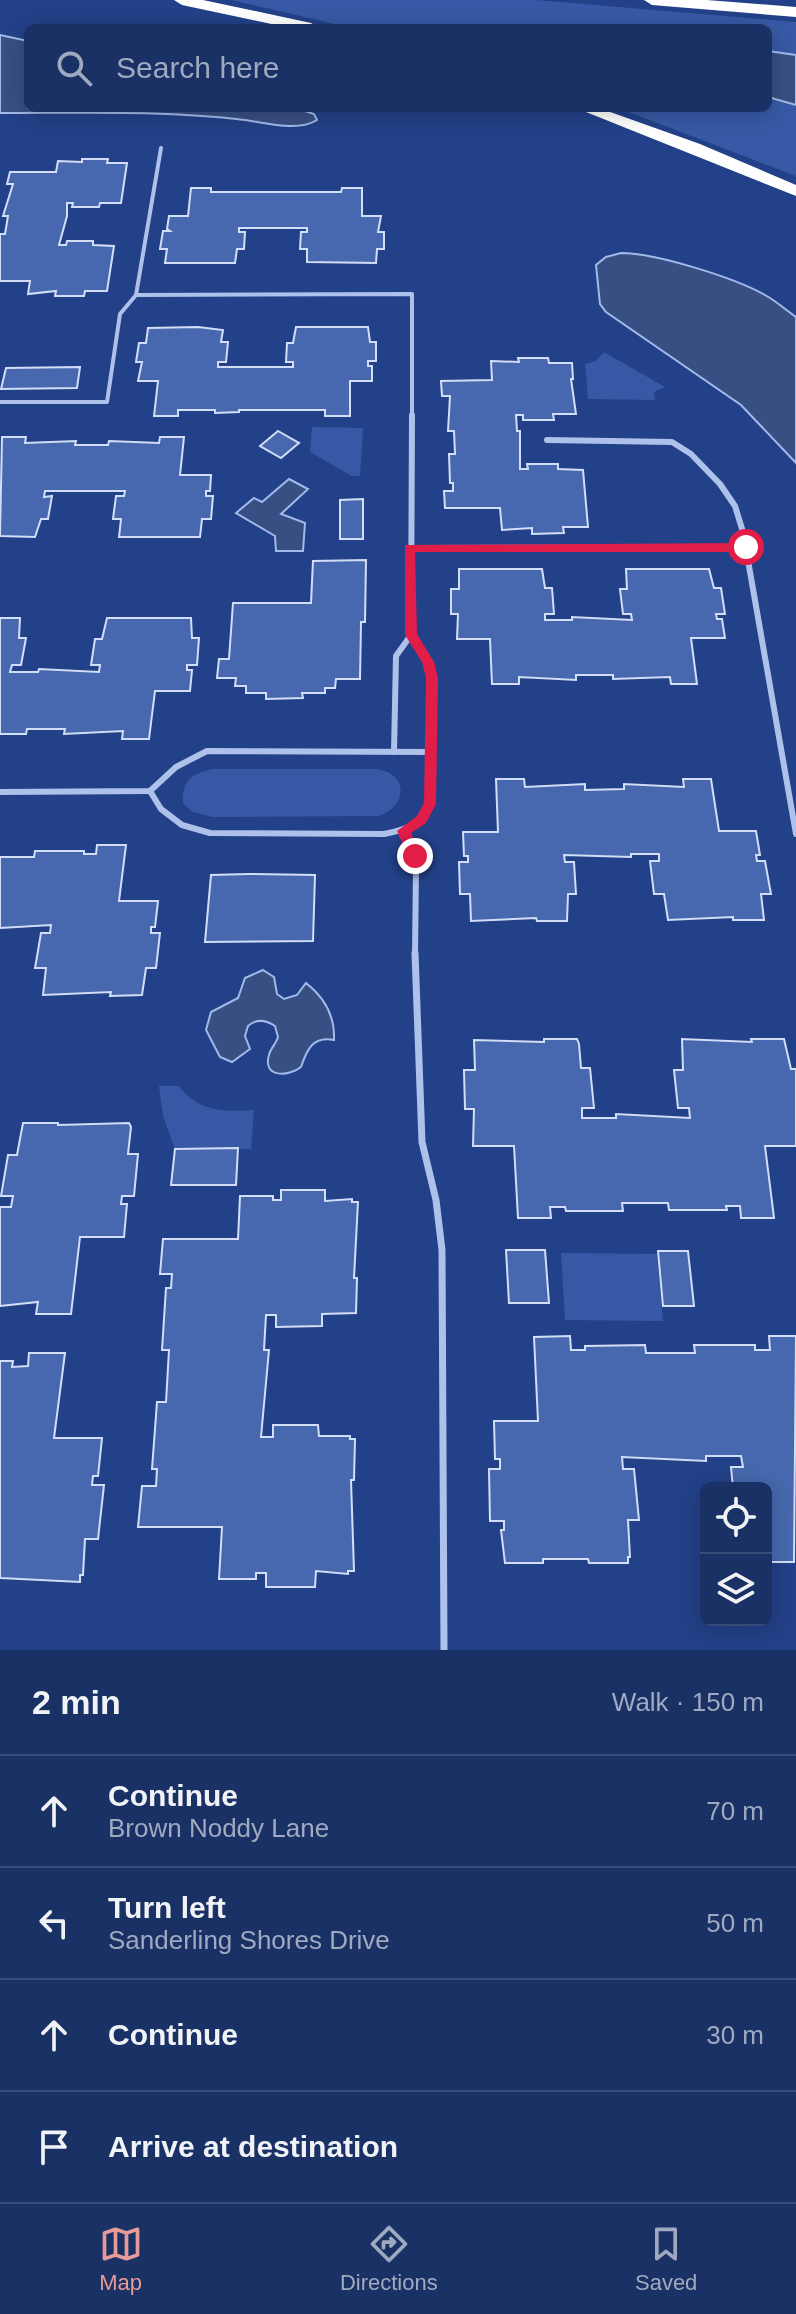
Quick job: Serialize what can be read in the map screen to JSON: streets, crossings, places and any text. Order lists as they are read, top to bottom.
{
  "page": {
    "search": "Search here",
    "heading": ["2 min", "Walk · 150 m"],
    "list": [
      ["Continue", "Brown Noddy Lane", "70 m"],
      ["Turn left", "Sanderling Shores Drive", "50 m"],
      ["Continue", "30 m"],
      "Arrive at destination"
    ],
    "nav": ["Map", "Directions", "Saved"]
  }
}
